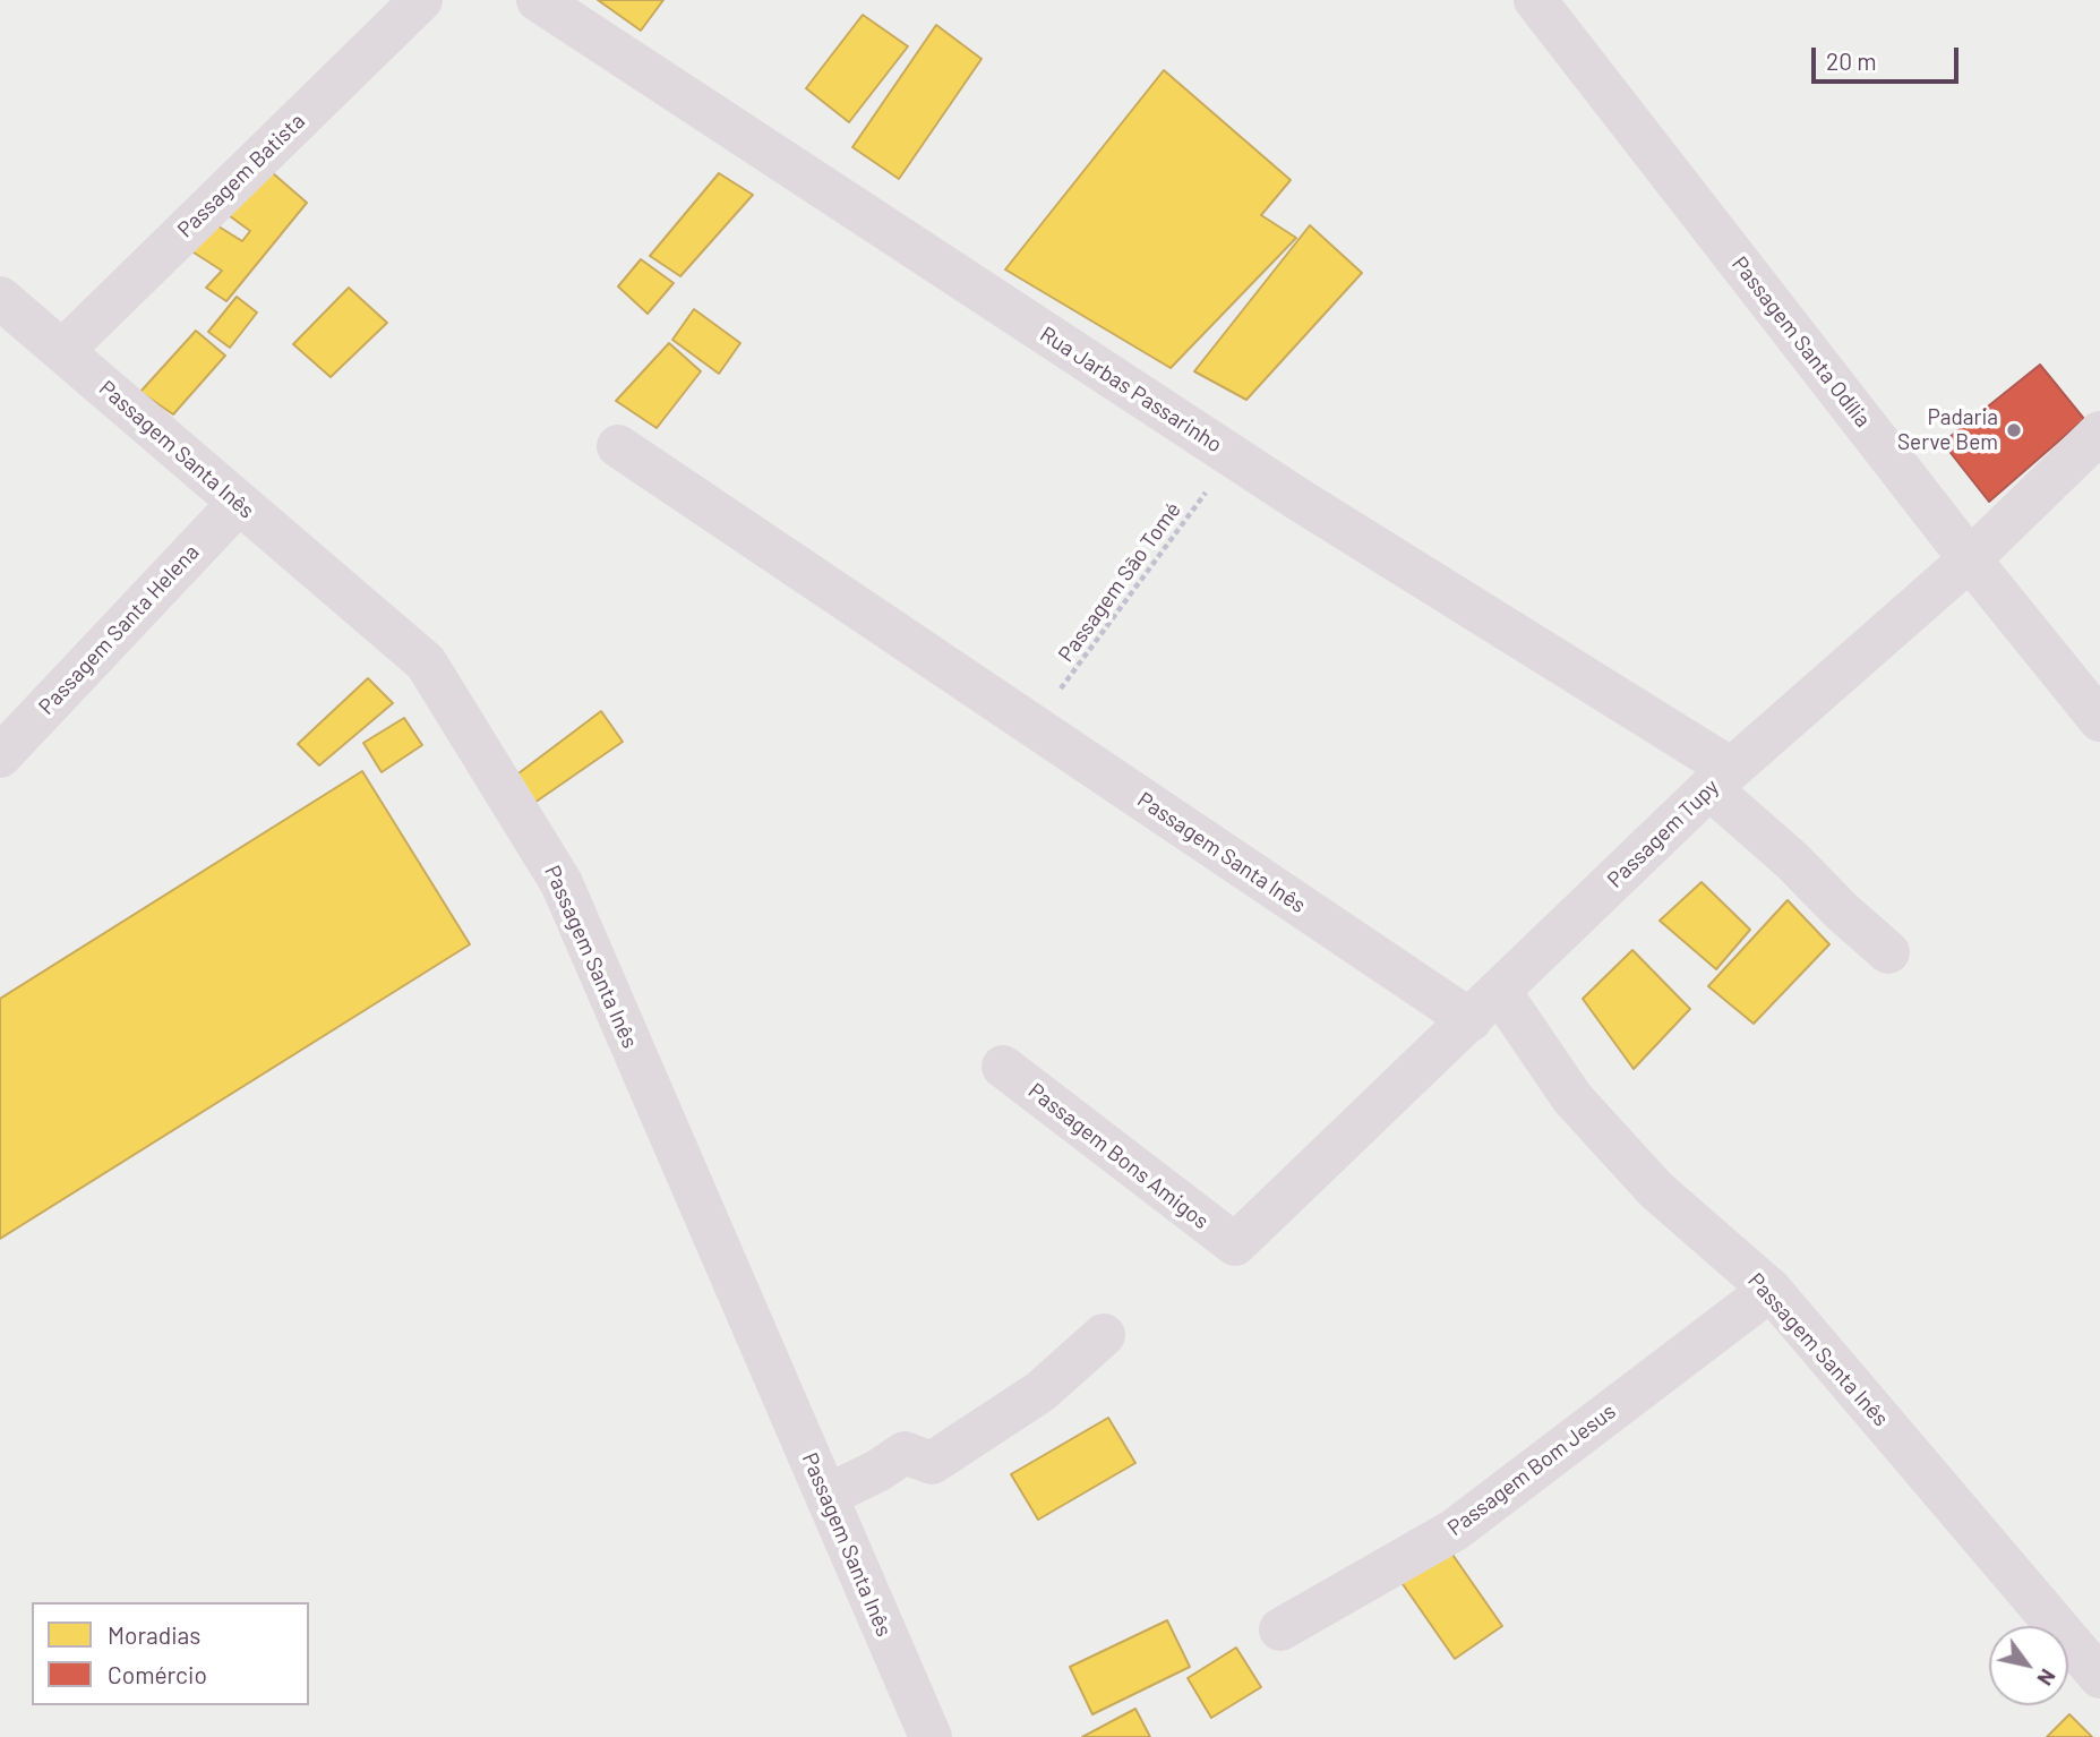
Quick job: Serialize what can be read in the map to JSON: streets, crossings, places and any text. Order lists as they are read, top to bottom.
{
  "streets": {
    "street": [
      "Passagem Batista",
      "Passagem Santa Odília",
      "Rua Jarbas Passarinho",
      "Passagem Santa Inês",
      "Passagem Santa Helena",
      "Passagem Tupy",
      "Passagem Bons Amigos",
      "Passagem Bom Jesus"
    ],
    "path": ["Passagem São Tomé"]
  },
  "crossings": [
    ["Passagem Batista", "Passagem Santa Inês"],
    ["Passagem Santa Odília", "Passagem Tupy"],
    ["Rua Jarbas Passarinho", "Passagem São Tomé"],
    ["Rua Jarbas Passarinho", "Passagem Tupy"],
    ["Passagem Santa Inês", "Passagem São Tomé"],
    ["Passagem Santa Inês", "Passagem Santa Helena"],
    ["Passagem Santa Inês", "Passagem Tupy"],
    ["Passagem Santa Inês", "Passagem Bom Jesus"],
    ["Passagem Tupy", "Passagem Bons Amigos"]
  ],
  "places": ["Padaria Serve Bem"],
  "legend": ["Moradias", "Comércio"],
  "scale_bar": "20 m",
  "north": "bottom right"
}
